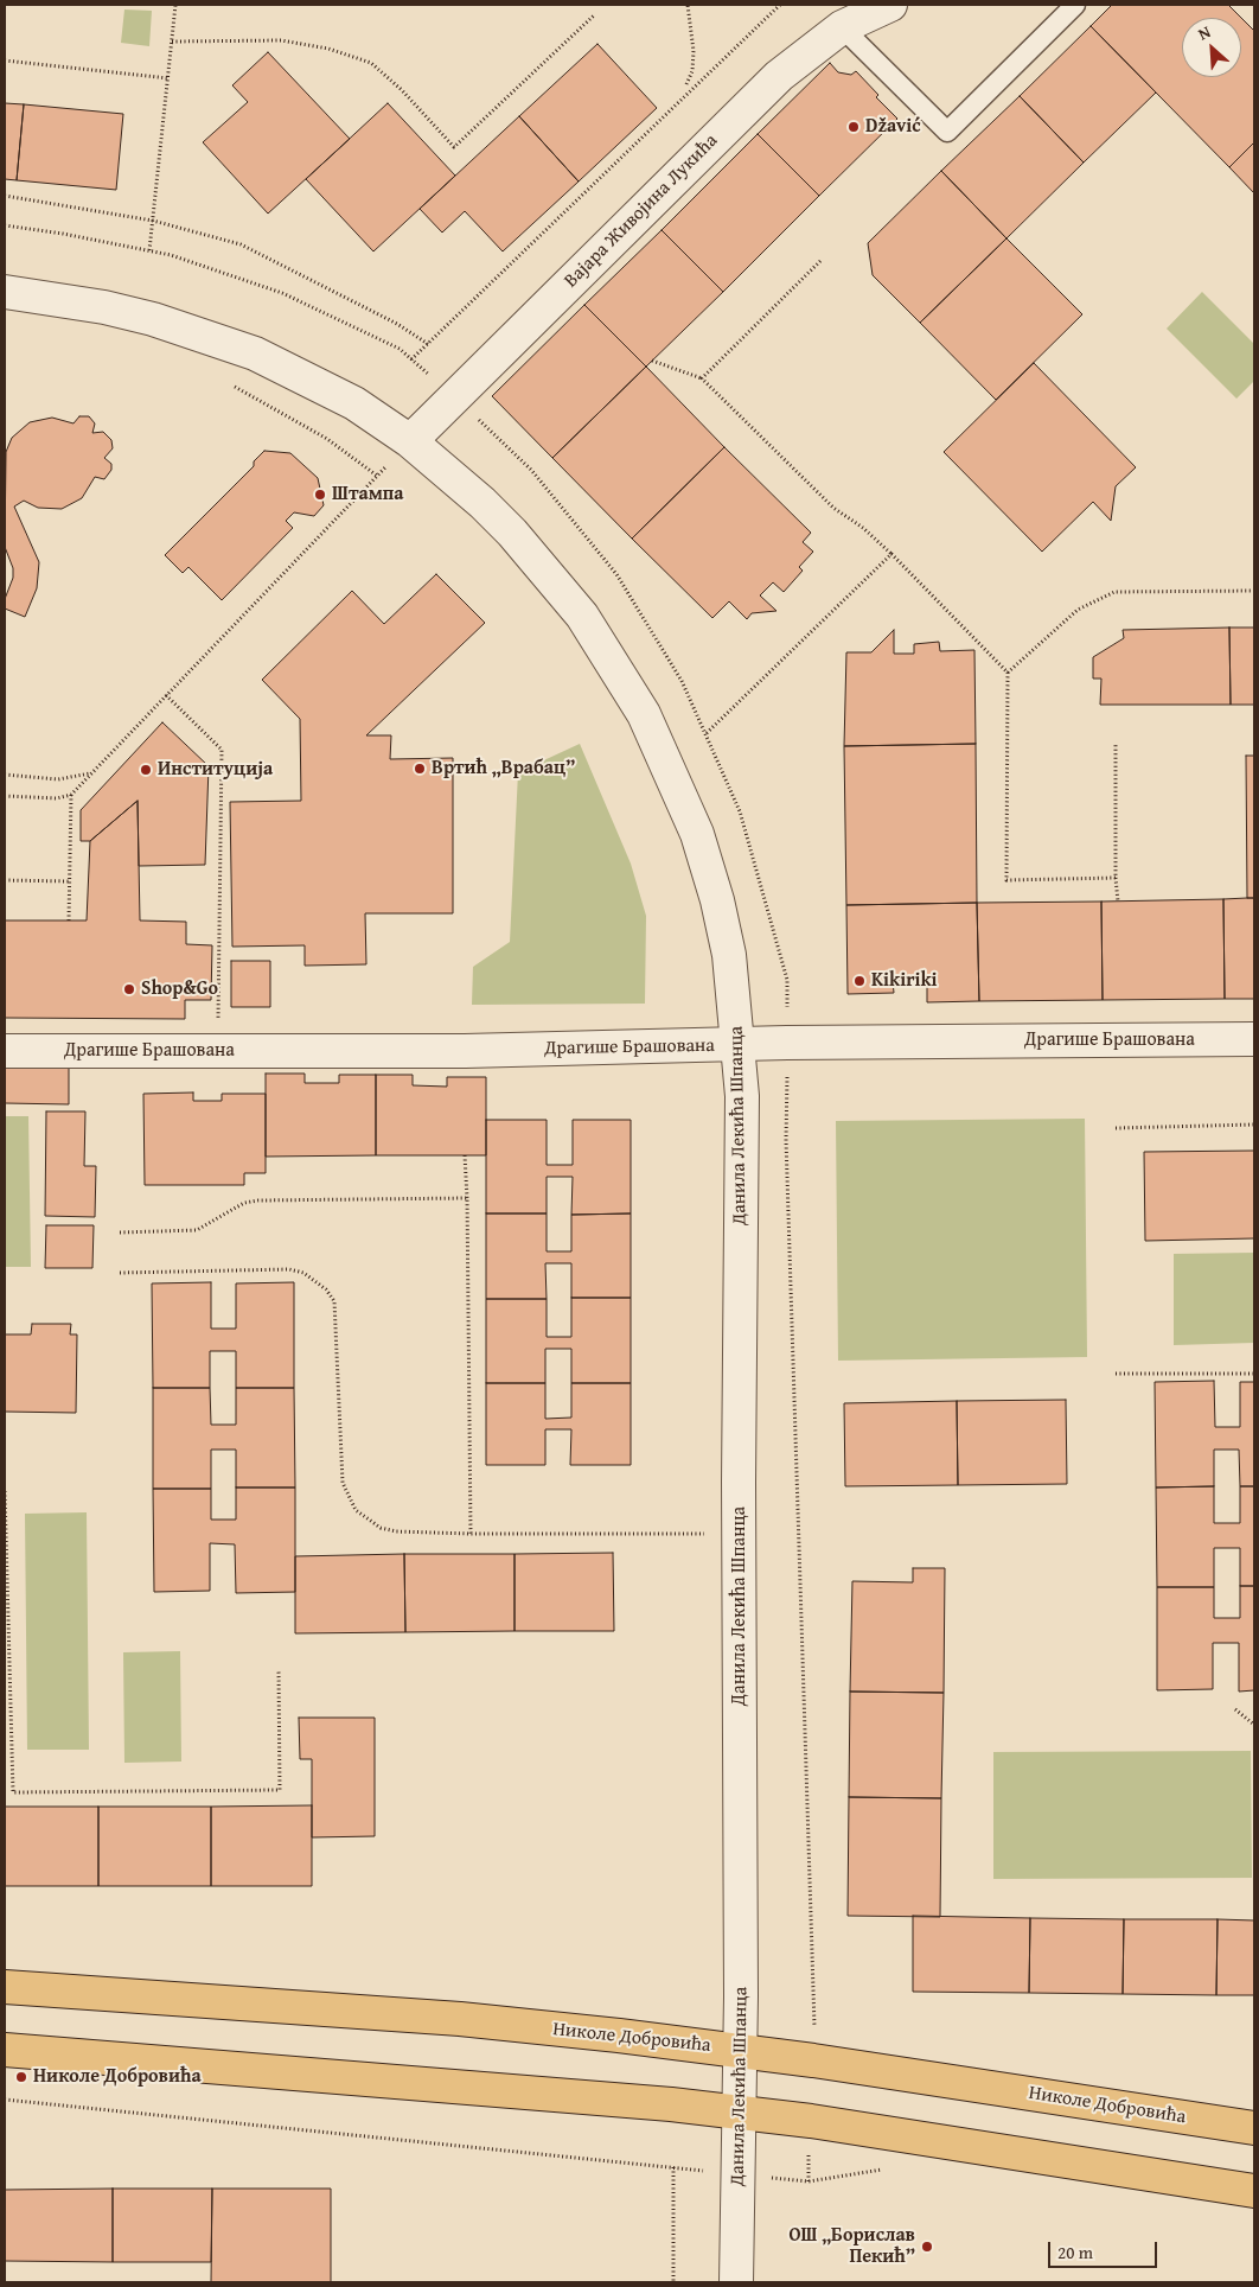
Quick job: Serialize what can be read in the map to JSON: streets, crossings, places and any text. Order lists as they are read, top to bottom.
{
  "streets": {
    "main road": ["Николе Добровића"],
    "street": ["Вајара Живојина Лукића", "Драгише Брашована", "Данила Лекића Шпанца"]
  },
  "crossings": [
    ["Вајара Живојина Лукића", "Данила Лекића Шпанца"],
    ["Драгише Брашована", "Данила Лекића Шпанца"],
    ["Данила Лекића Шпанца", "Николе Добровића"]
  ],
  "places": [
    "Džavić",
    "Штампа",
    "Вртић „Врабац”",
    "Институција",
    "Kikiriki",
    "Shop&Go",
    "Николе Добровића",
    "ОШ „Борислав Пекић”"
  ],
  "scale_bar": "20 m",
  "north": "top left"
}
